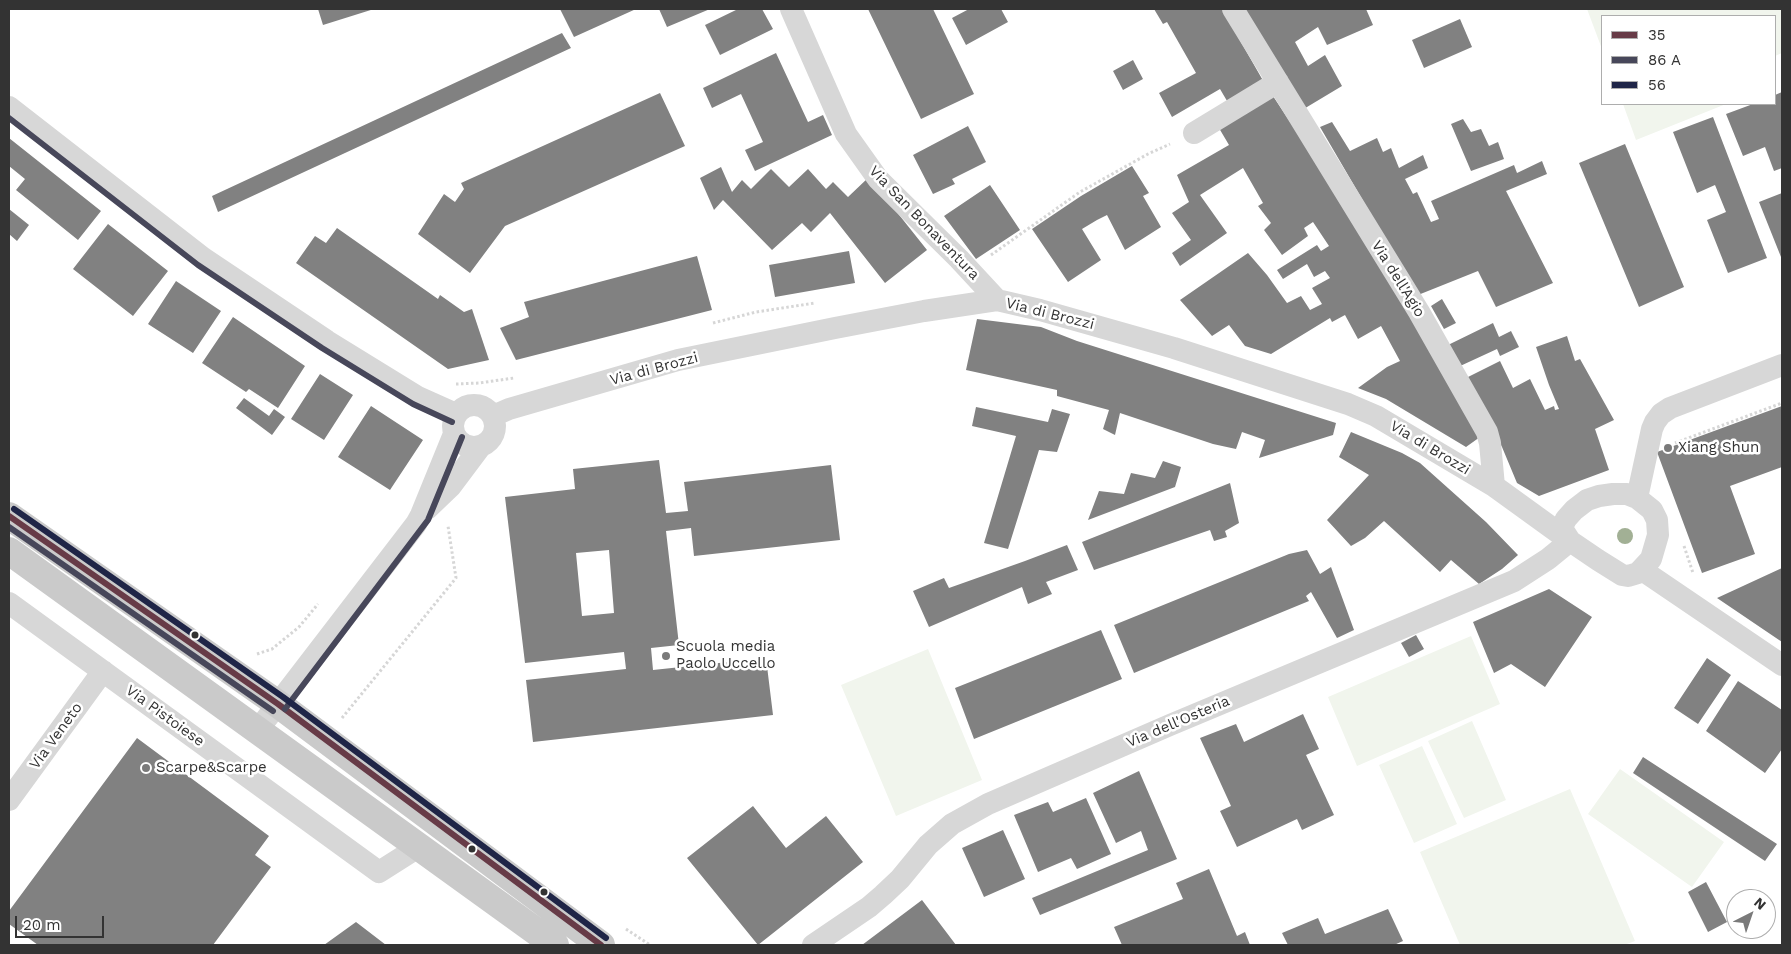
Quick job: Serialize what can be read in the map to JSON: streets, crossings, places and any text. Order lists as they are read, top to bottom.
{
  "streets": {
    "street": [
      "Via San Bonaventura",
      "Via dell'Agio",
      "Via di Brozzi",
      "Via Pistoiese",
      "Via dell'Osteria",
      "Via Veneto"
    ]
  },
  "crossings": [
    ["Via San Bonaventura", "Via di Brozzi"],
    ["Via dell'Agio", "Via di Brozzi"],
    ["Via di Brozzi", "Via dell'Osteria"],
    ["Via Pistoiese", "Via Veneto"]
  ],
  "places": ["Xiang Shun", "Scuola media Paolo Uccello", "Scarpe&Scarpe"],
  "lines": ["transit line 56", "transit line 35"],
  "legend": ["35", "86 A", "56"],
  "scale_bar": "20 m",
  "north": "top right"
}
